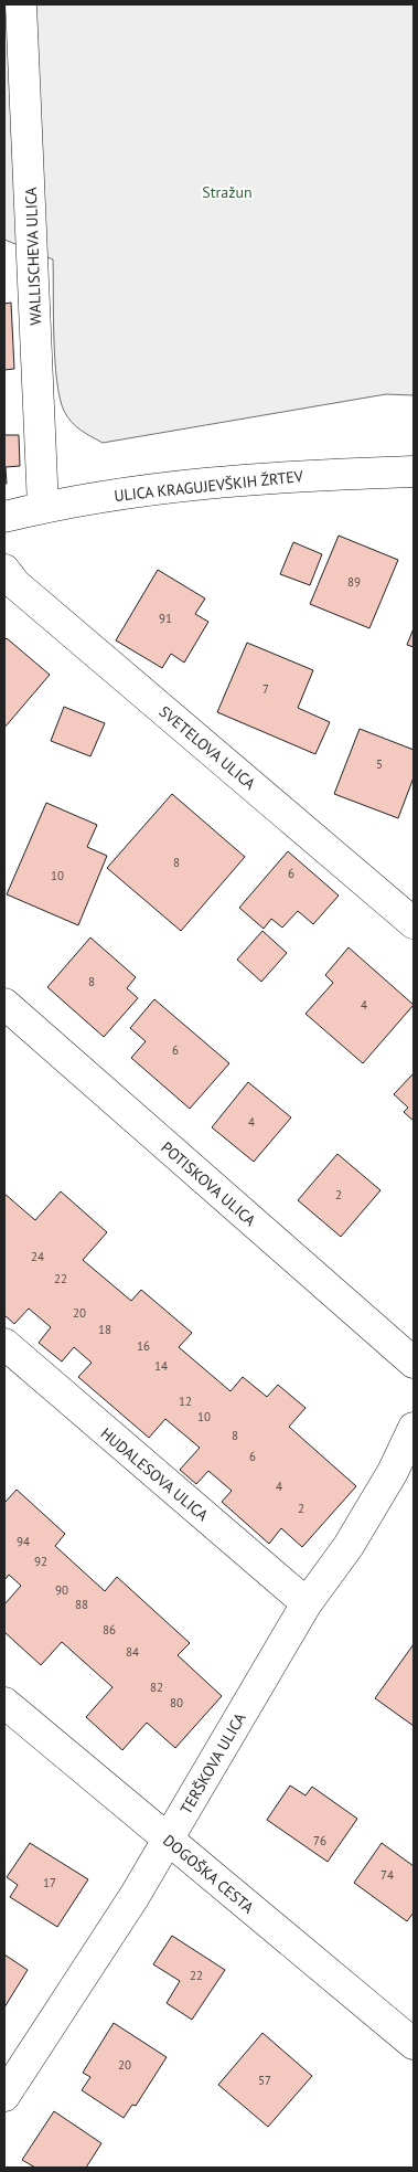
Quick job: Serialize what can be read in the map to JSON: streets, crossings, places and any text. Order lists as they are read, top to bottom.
{
  "streets": {
    "street": [
      "WALLISCHEVA ULICA",
      "ULICA KRAGUJEVŠKIH ŽRTEV",
      "SVETELOVA ULICA",
      "POTISKOVA ULICA",
      "HUDALESOVA ULICA",
      "TERŠKOVA ULICA",
      "DOGOŠKA CESTA"
    ]
  },
  "crossings": [
    ["WALLISCHEVA ULICA", "ULICA KRAGUJEVŠKIH ŽRTEV"],
    ["HUDALESOVA ULICA", "TERŠKOVA ULICA"],
    ["TERŠKOVA ULICA", "DOGOŠKA CESTA"]
  ],
  "parks": ["Stražun"],
  "house_numbers": [
    "89",
    "91",
    "7",
    "5",
    "8",
    "6",
    "10",
    "8",
    "4",
    "6",
    "4",
    "2",
    "24",
    "22",
    "20",
    "18",
    "16",
    "14",
    "12",
    "10",
    "8",
    "6",
    "4",
    "2",
    "94",
    "92",
    "90",
    "88",
    "86",
    "84",
    "82",
    "80",
    "76",
    "74",
    "17",
    "22",
    "20",
    "57"
  ]
}
